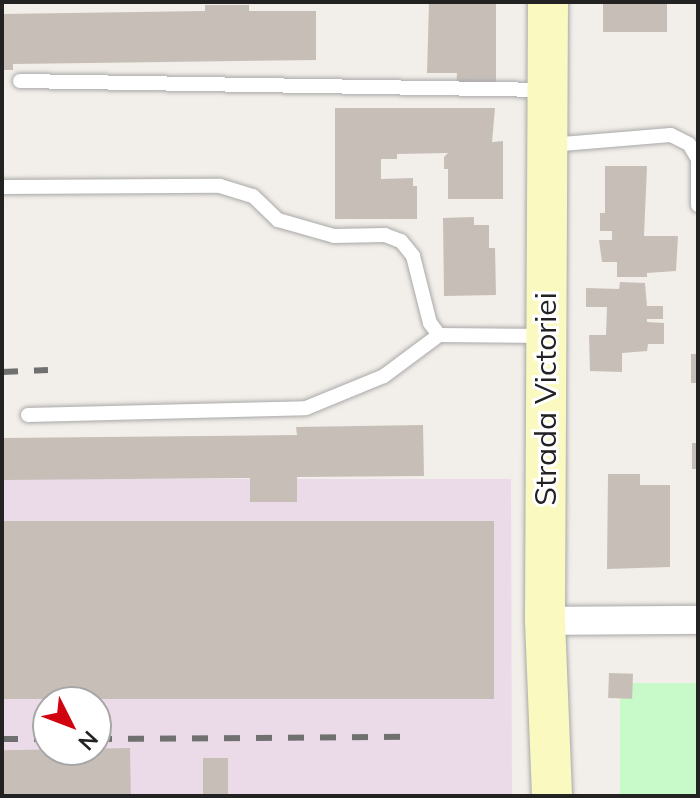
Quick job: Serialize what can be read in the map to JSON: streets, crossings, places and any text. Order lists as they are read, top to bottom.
{
  "streets": {
    "street": ["Strada Victoriei"]
  },
  "north": "bottom right"
}
